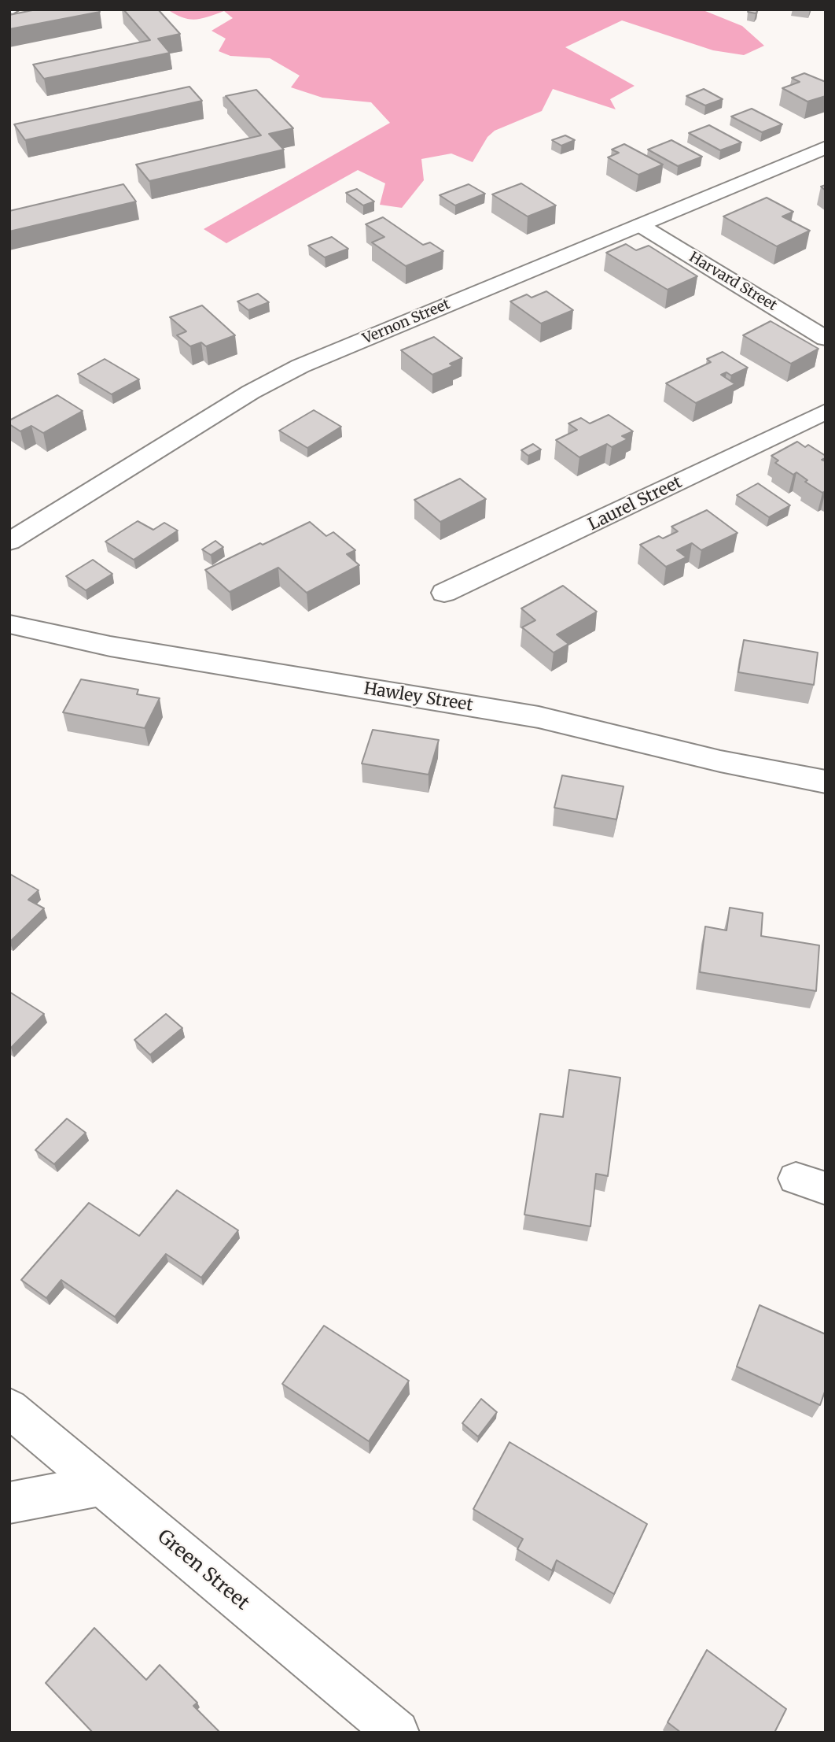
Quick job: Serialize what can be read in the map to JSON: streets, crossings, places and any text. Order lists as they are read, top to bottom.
{
  "streets": {
    "street": [
      "Harvard Street",
      "Vernon Street",
      "Laurel Street",
      "Hawley Street",
      "Green Street"
    ]
  },
  "crossings": [
    ["Harvard Street", "Vernon Street"]
  ]
}
